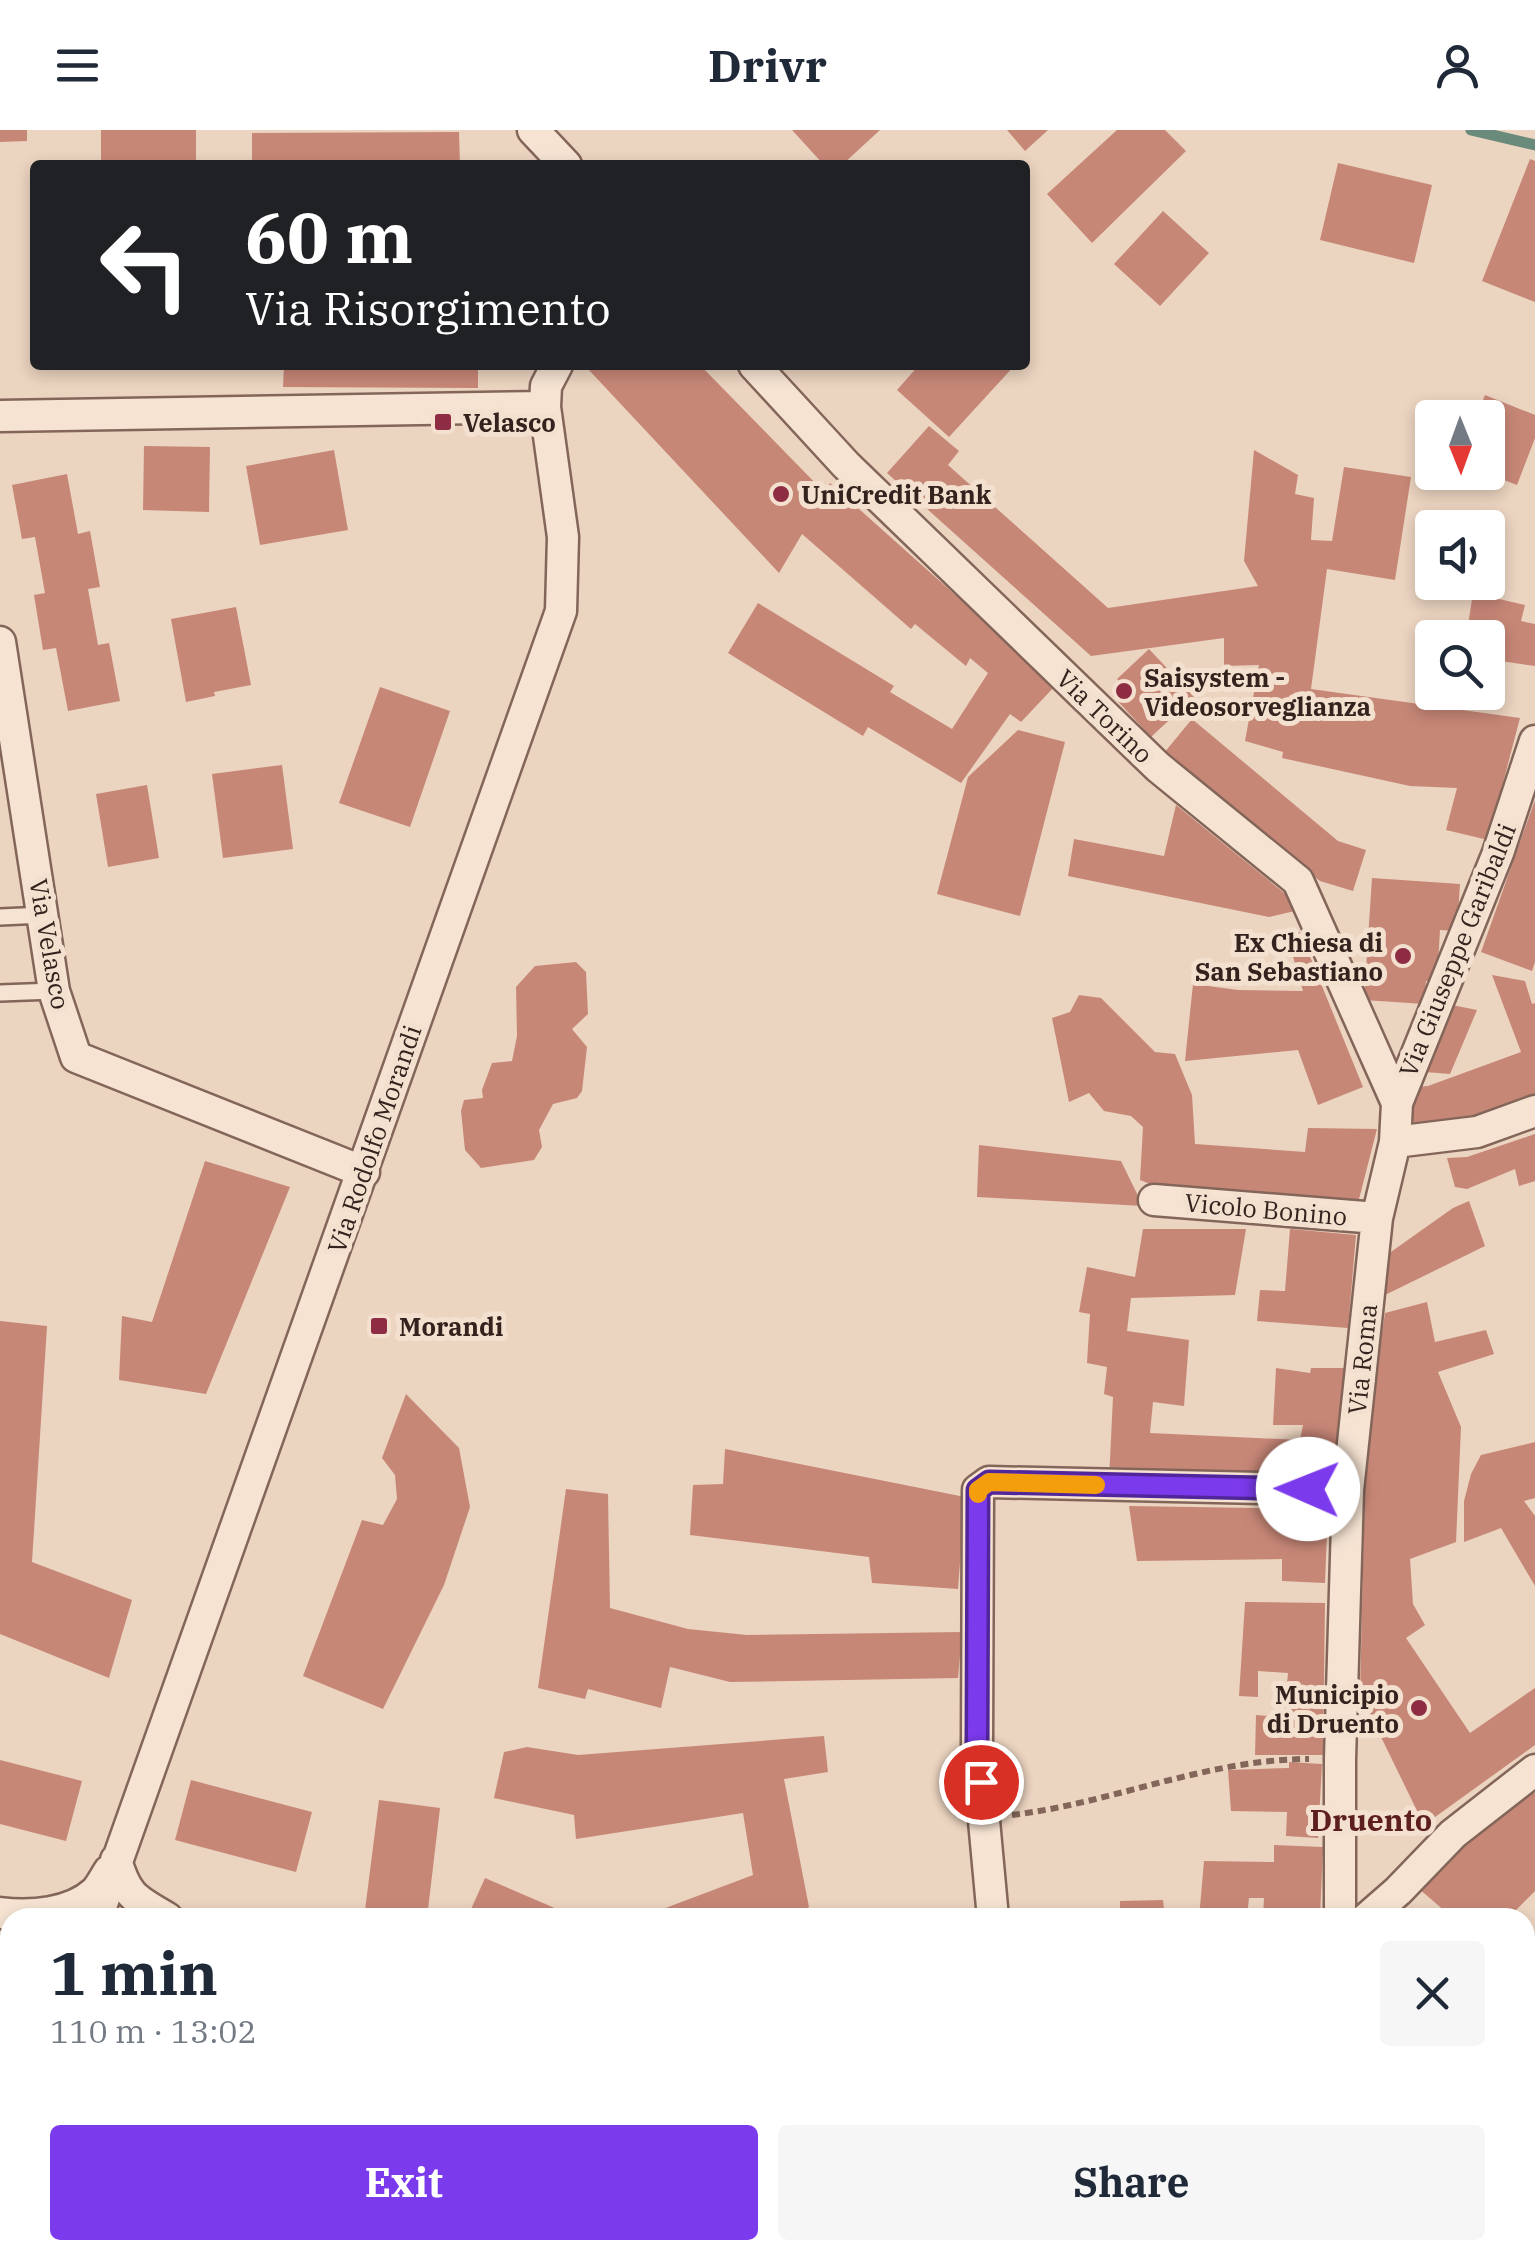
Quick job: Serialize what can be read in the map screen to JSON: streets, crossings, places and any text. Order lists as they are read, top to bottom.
{
  "streets": {
    "street": [
      "Via Torino",
      "Via Velasco",
      "Via Giuseppe Garibaldi",
      "Via Rodolfo Morandi",
      "Vicolo Bonino",
      "Via Roma"
    ]
  },
  "crossings": [
    ["Via Torino", "Via Giuseppe Garibaldi"],
    ["Via Torino", "Via Roma"],
    ["Via Velasco", "Via Rodolfo Morandi"],
    ["Via Giuseppe Garibaldi", "Via Roma"],
    ["Vicolo Bonino", "Via Roma"]
  ],
  "districts": ["Druento"],
  "places": {
    "transit": ["Velasco", "Morandi"],
    "other": [
      "UniCredit Bank",
      "Saisystem - Videosorveglianza",
      "Ex Chiesa di San Sebastiano",
      "Municipio di Druento"
    ]
  },
  "north": "bottom",
  "page": {
    "header": "Drivr",
    "turn": ["60 m", "Via Risorgimento"],
    "heading": ["1 min", "110 m · 13:02"],
    "buttons": ["Exit", "Share"]
  }
}
